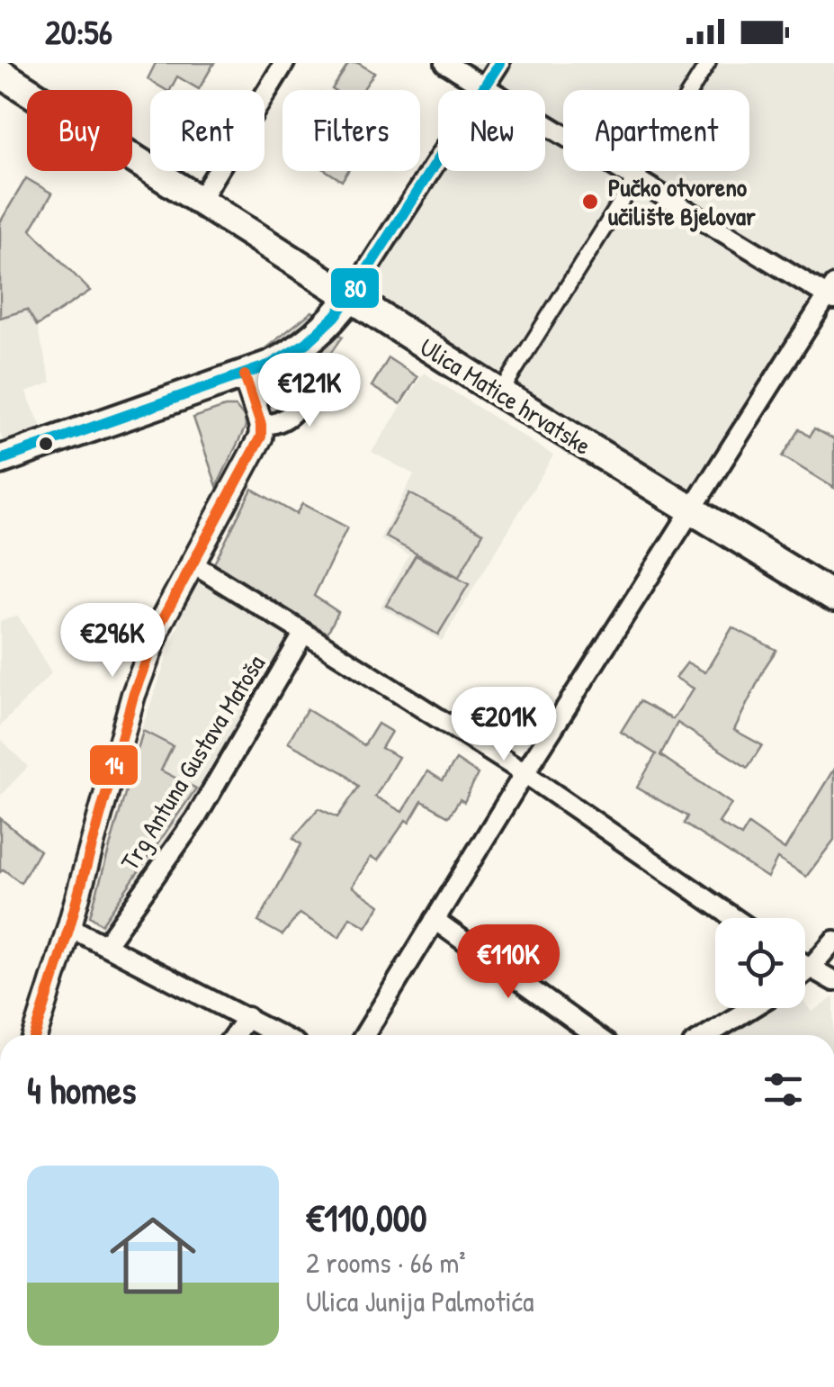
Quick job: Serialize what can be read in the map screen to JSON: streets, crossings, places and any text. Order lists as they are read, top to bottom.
{
  "streets": {
    "main road": ["Ulica Matice hrvatske"],
    "street": ["Trg Antuna Gustava Matoša"]
  },
  "places": ["Pučko otvoreno učilište Bjelovar"],
  "lines": ["transit line 80", "transit line 14"],
  "page": {
    "status": "20:56",
    "chip": [
      "Buy",
      "Rent",
      "Filters",
      "New",
      "Apartment"
    ],
    "price": [
      "€121K",
      "€296K",
      "€201K",
      "€110K"
    ],
    "heading": "4 homes",
    "list": [
      {
        "name": "€110,000",
        "note": "2 rooms · 66 m² · Ulica Junija Palmotića"
      }
    ]
  }
}
